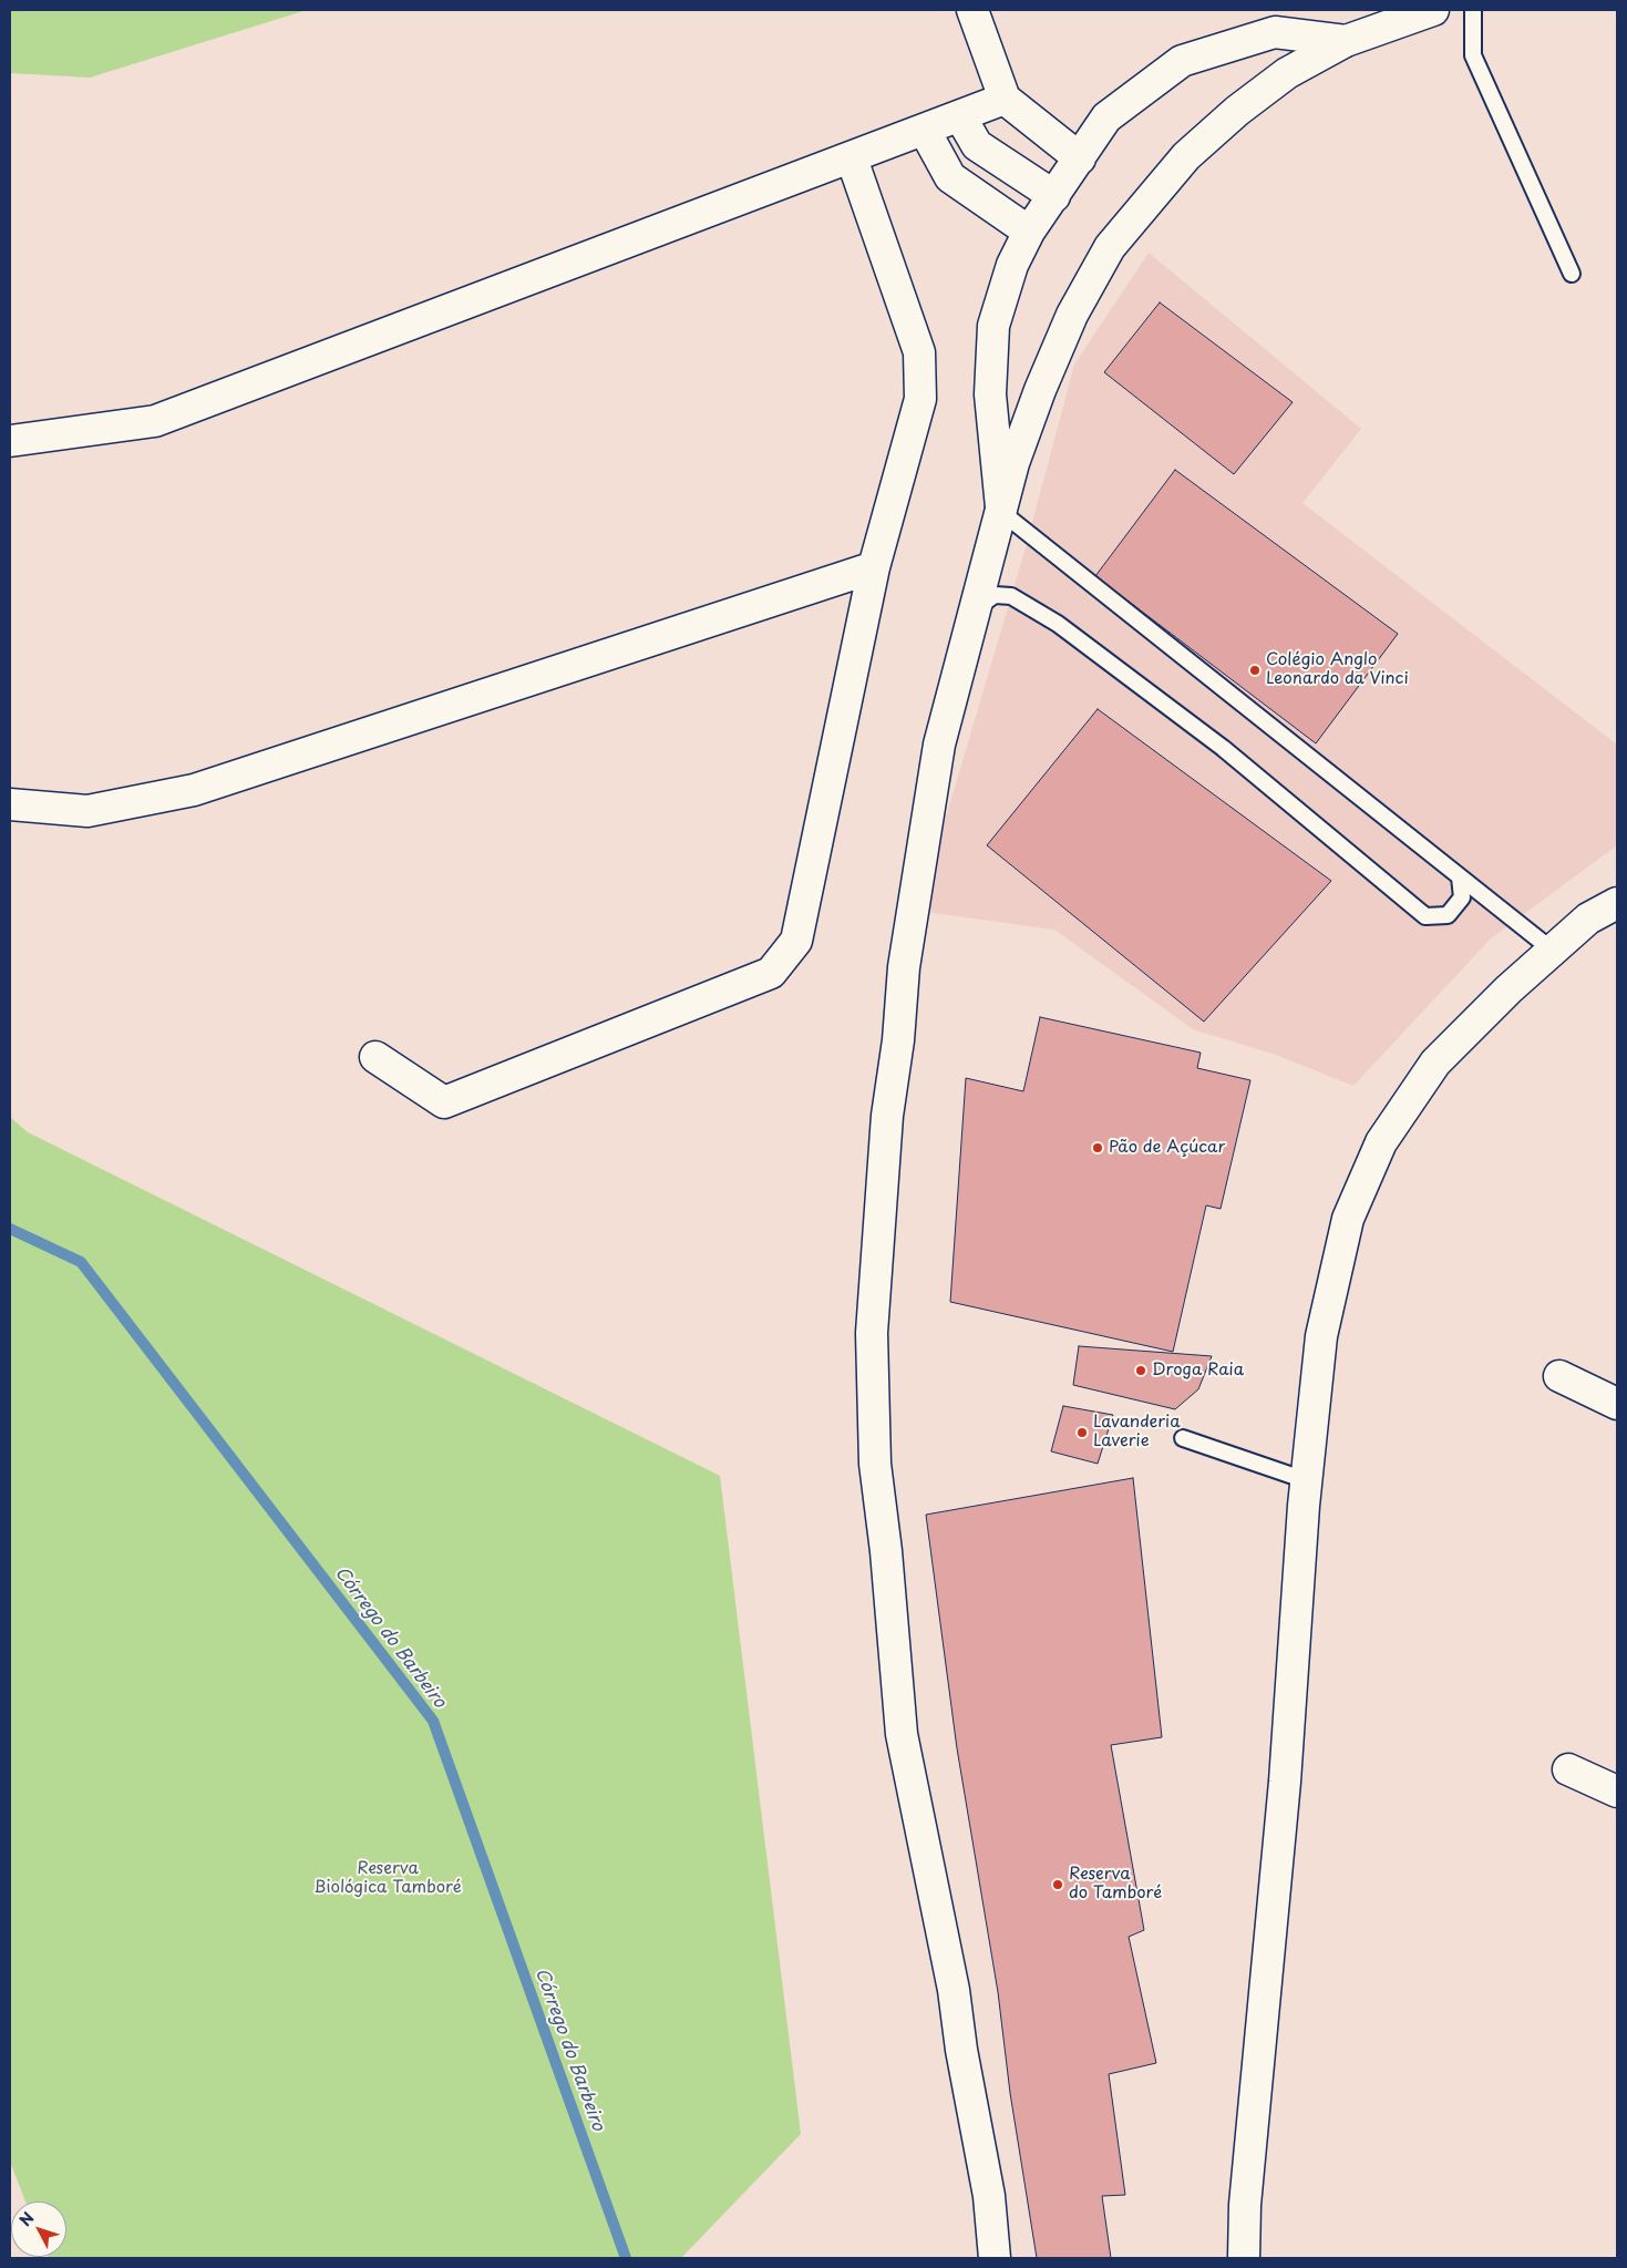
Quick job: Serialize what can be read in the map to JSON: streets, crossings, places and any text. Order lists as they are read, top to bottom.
{
  "water": ["Córrego do Barbeiro"],
  "parks": ["Reserva Biológica Tamboré"],
  "places": [
    "Colégio Anglo Leonardo da Vinci",
    "Pão de Açúcar",
    "Droga Raia",
    "Lavanderia Laverie",
    "Reserva do Tamboré"
  ],
  "north": "top left"
}
